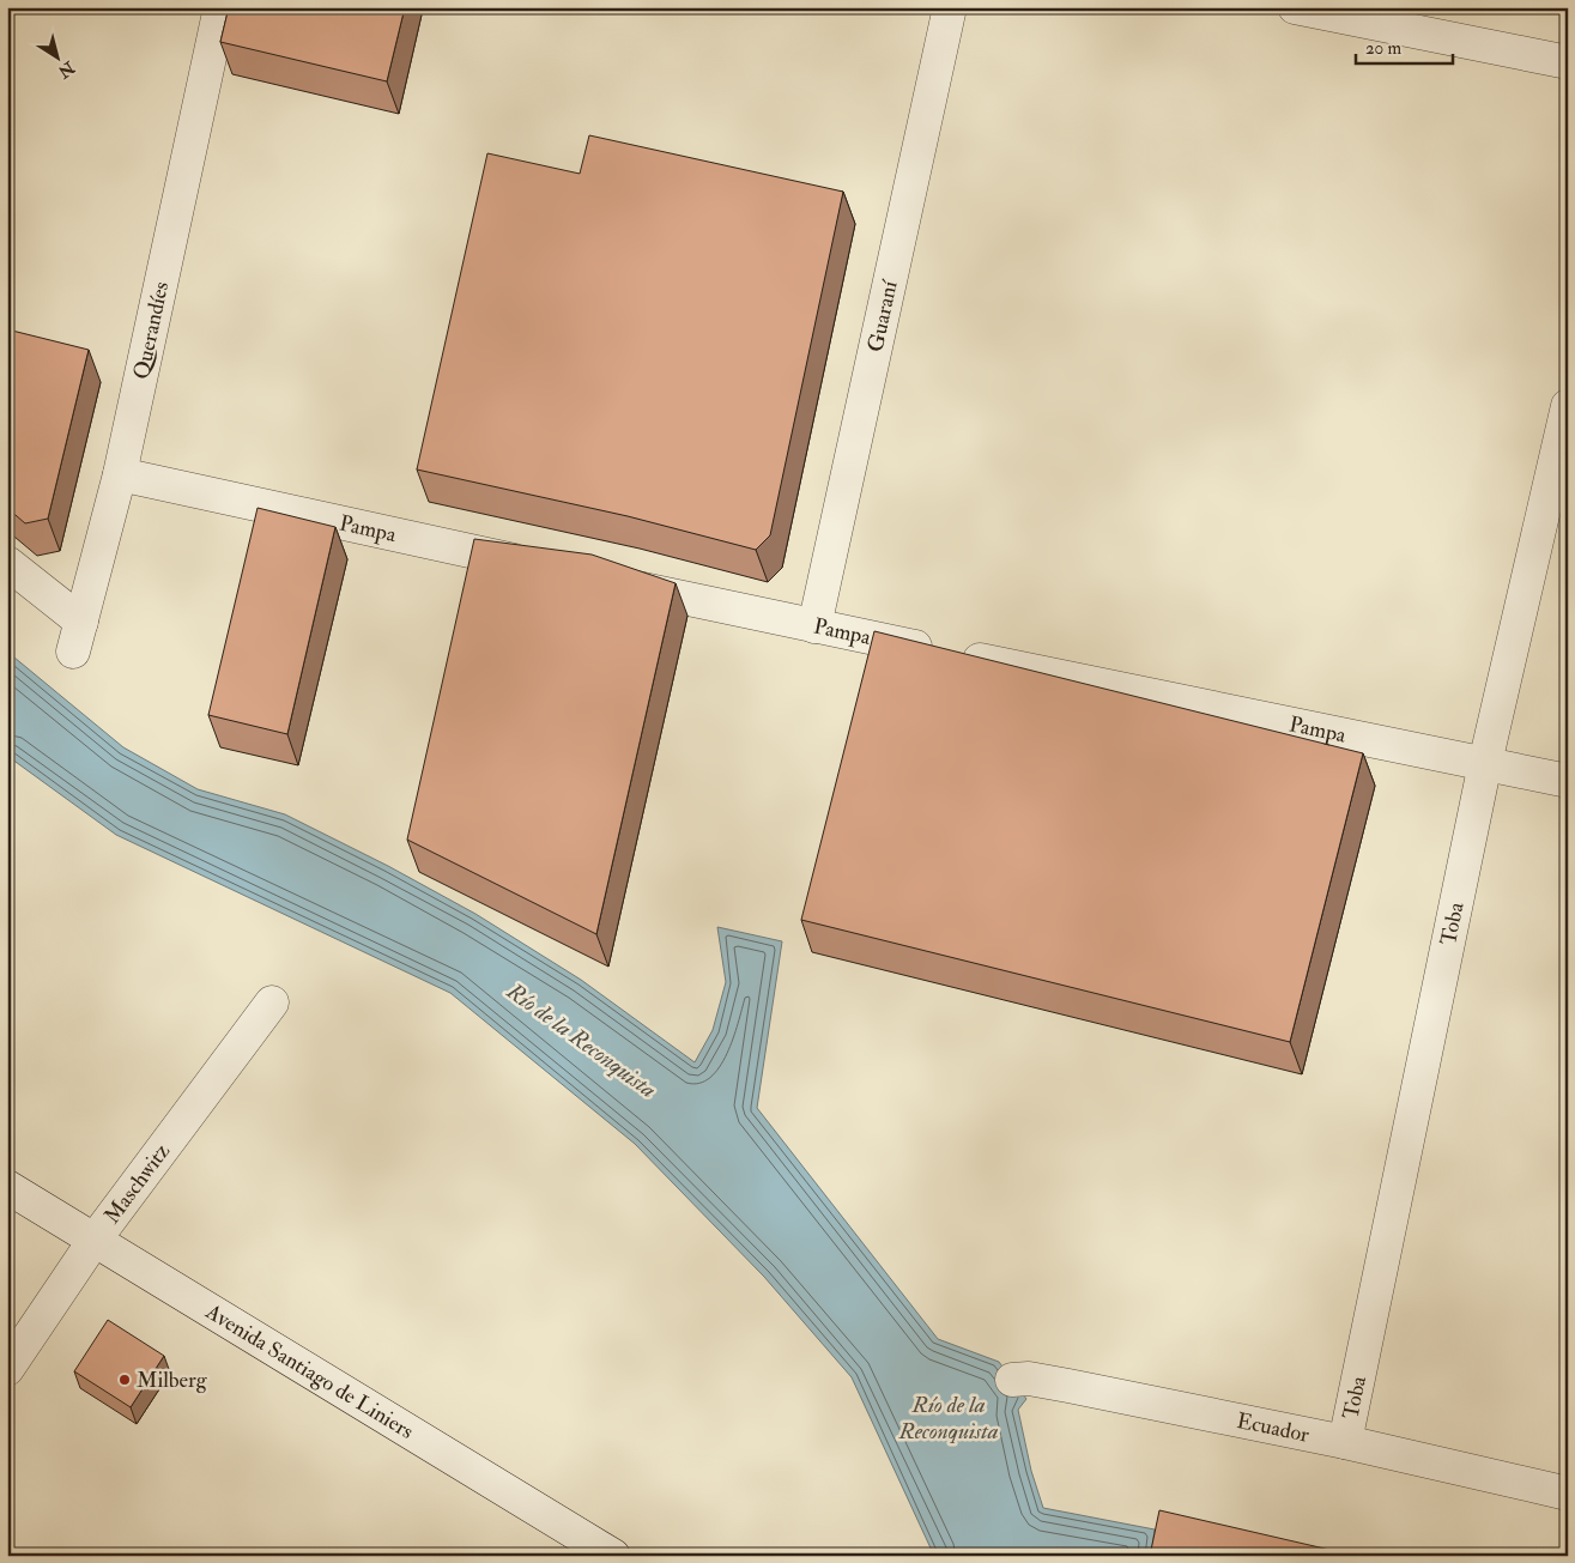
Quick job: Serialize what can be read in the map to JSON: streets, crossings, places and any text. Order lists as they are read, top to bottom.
{
  "streets": {
    "street": [
      "Guaraní",
      "Querandíes",
      "Pampa",
      "Toba",
      "Maschwitz",
      "Avenida Santiago de Liniers",
      "Ecuador"
    ]
  },
  "crossings": [
    ["Guaraní", "Pampa"],
    ["Querandíes", "Pampa"],
    ["Pampa", "Toba"],
    ["Toba", "Ecuador"],
    ["Maschwitz", "Avenida Santiago de Liniers"]
  ],
  "water": ["Río de la Reconquista"],
  "places": ["Milberg"],
  "scale_bar": "20 m",
  "north": "bottom right"
}
